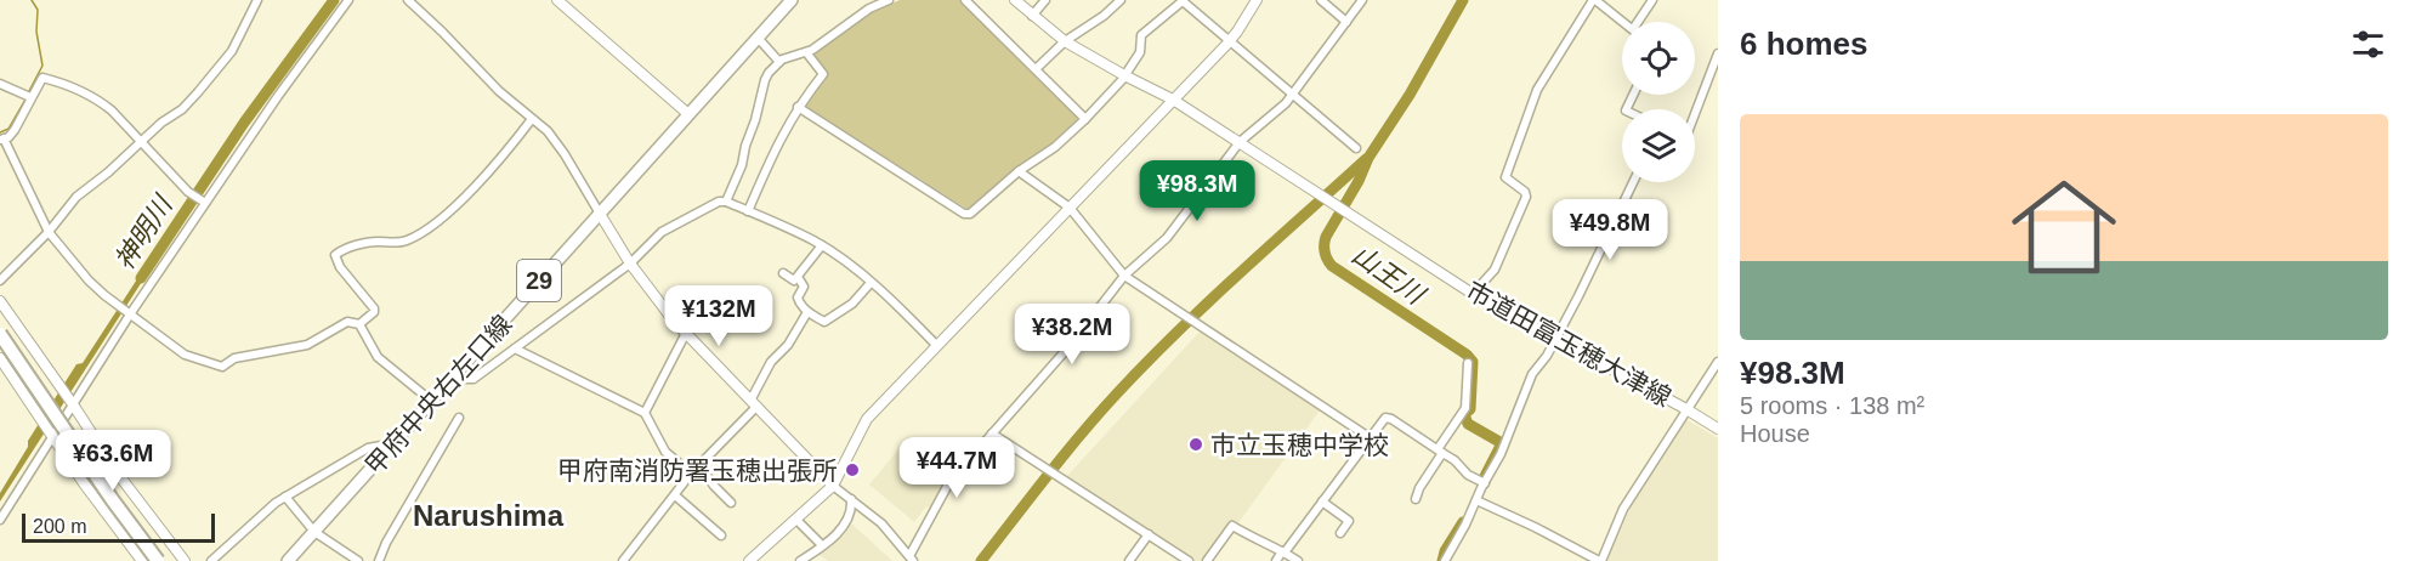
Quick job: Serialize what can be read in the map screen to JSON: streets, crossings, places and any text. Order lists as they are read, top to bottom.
{
  "streets": {
    "main road": ["29", "甲府中央右左口線"],
    "street": ["市道田富玉穂大津線"]
  },
  "districts": ["Narushima"],
  "water": ["神明川", "山王川"],
  "places": ["市立玉穂中学校", "甲府南消防署玉穂出張所"],
  "scale_bar": "200 m",
  "page": {
    "heading": "6 homes",
    "list": [
      {
        "name": "¥98.3M",
        "note": "5 rooms · 138 m² · House"
      }
    ],
    "price": [
      "¥98.3M",
      "¥49.8M",
      "¥132M",
      "¥38.2M",
      "¥63.6M",
      "¥44.7M"
    ],
    "scale": "200 m"
  }
}
